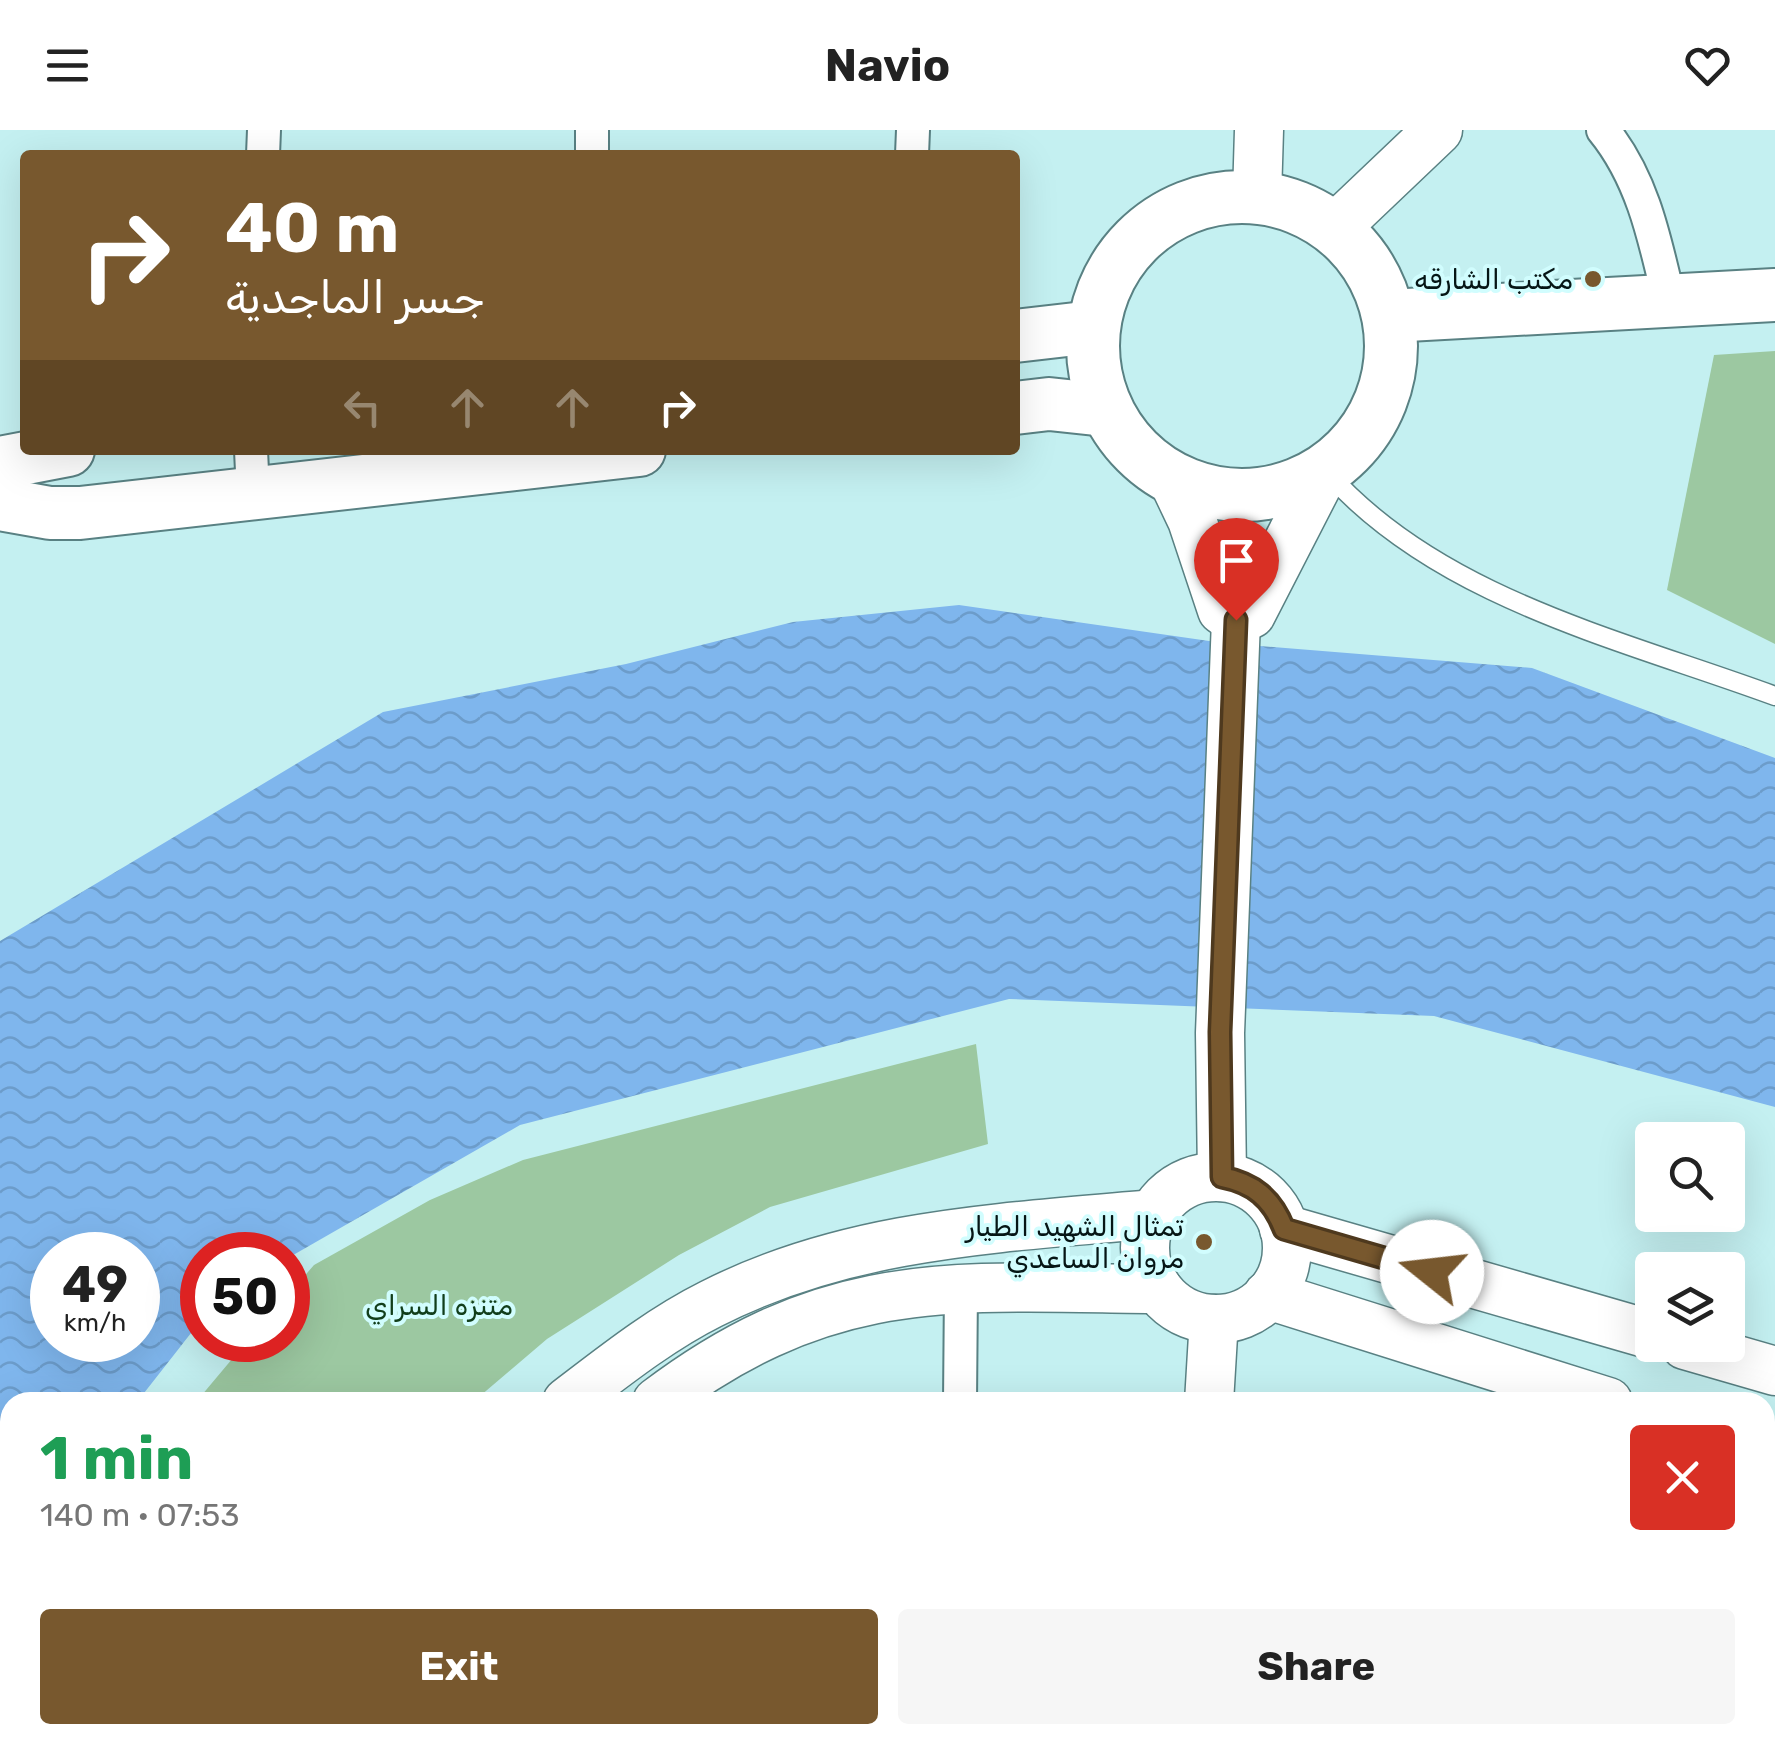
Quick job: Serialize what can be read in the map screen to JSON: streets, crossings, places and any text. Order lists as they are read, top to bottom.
{
  "parks": ["متنزه السراي"],
  "places": ["مكتب الشارقه", "تمثال الشهيد الطيار مروان الساعدي"],
  "page": {
    "header": "Navio",
    "turn": ["40 m", "جسر الماجدية"],
    "speed": "49 km/h",
    "limit": "50",
    "heading": ["1 min", "140 m · 07:53"],
    "buttons": ["Exit", "Share"]
  }
}
